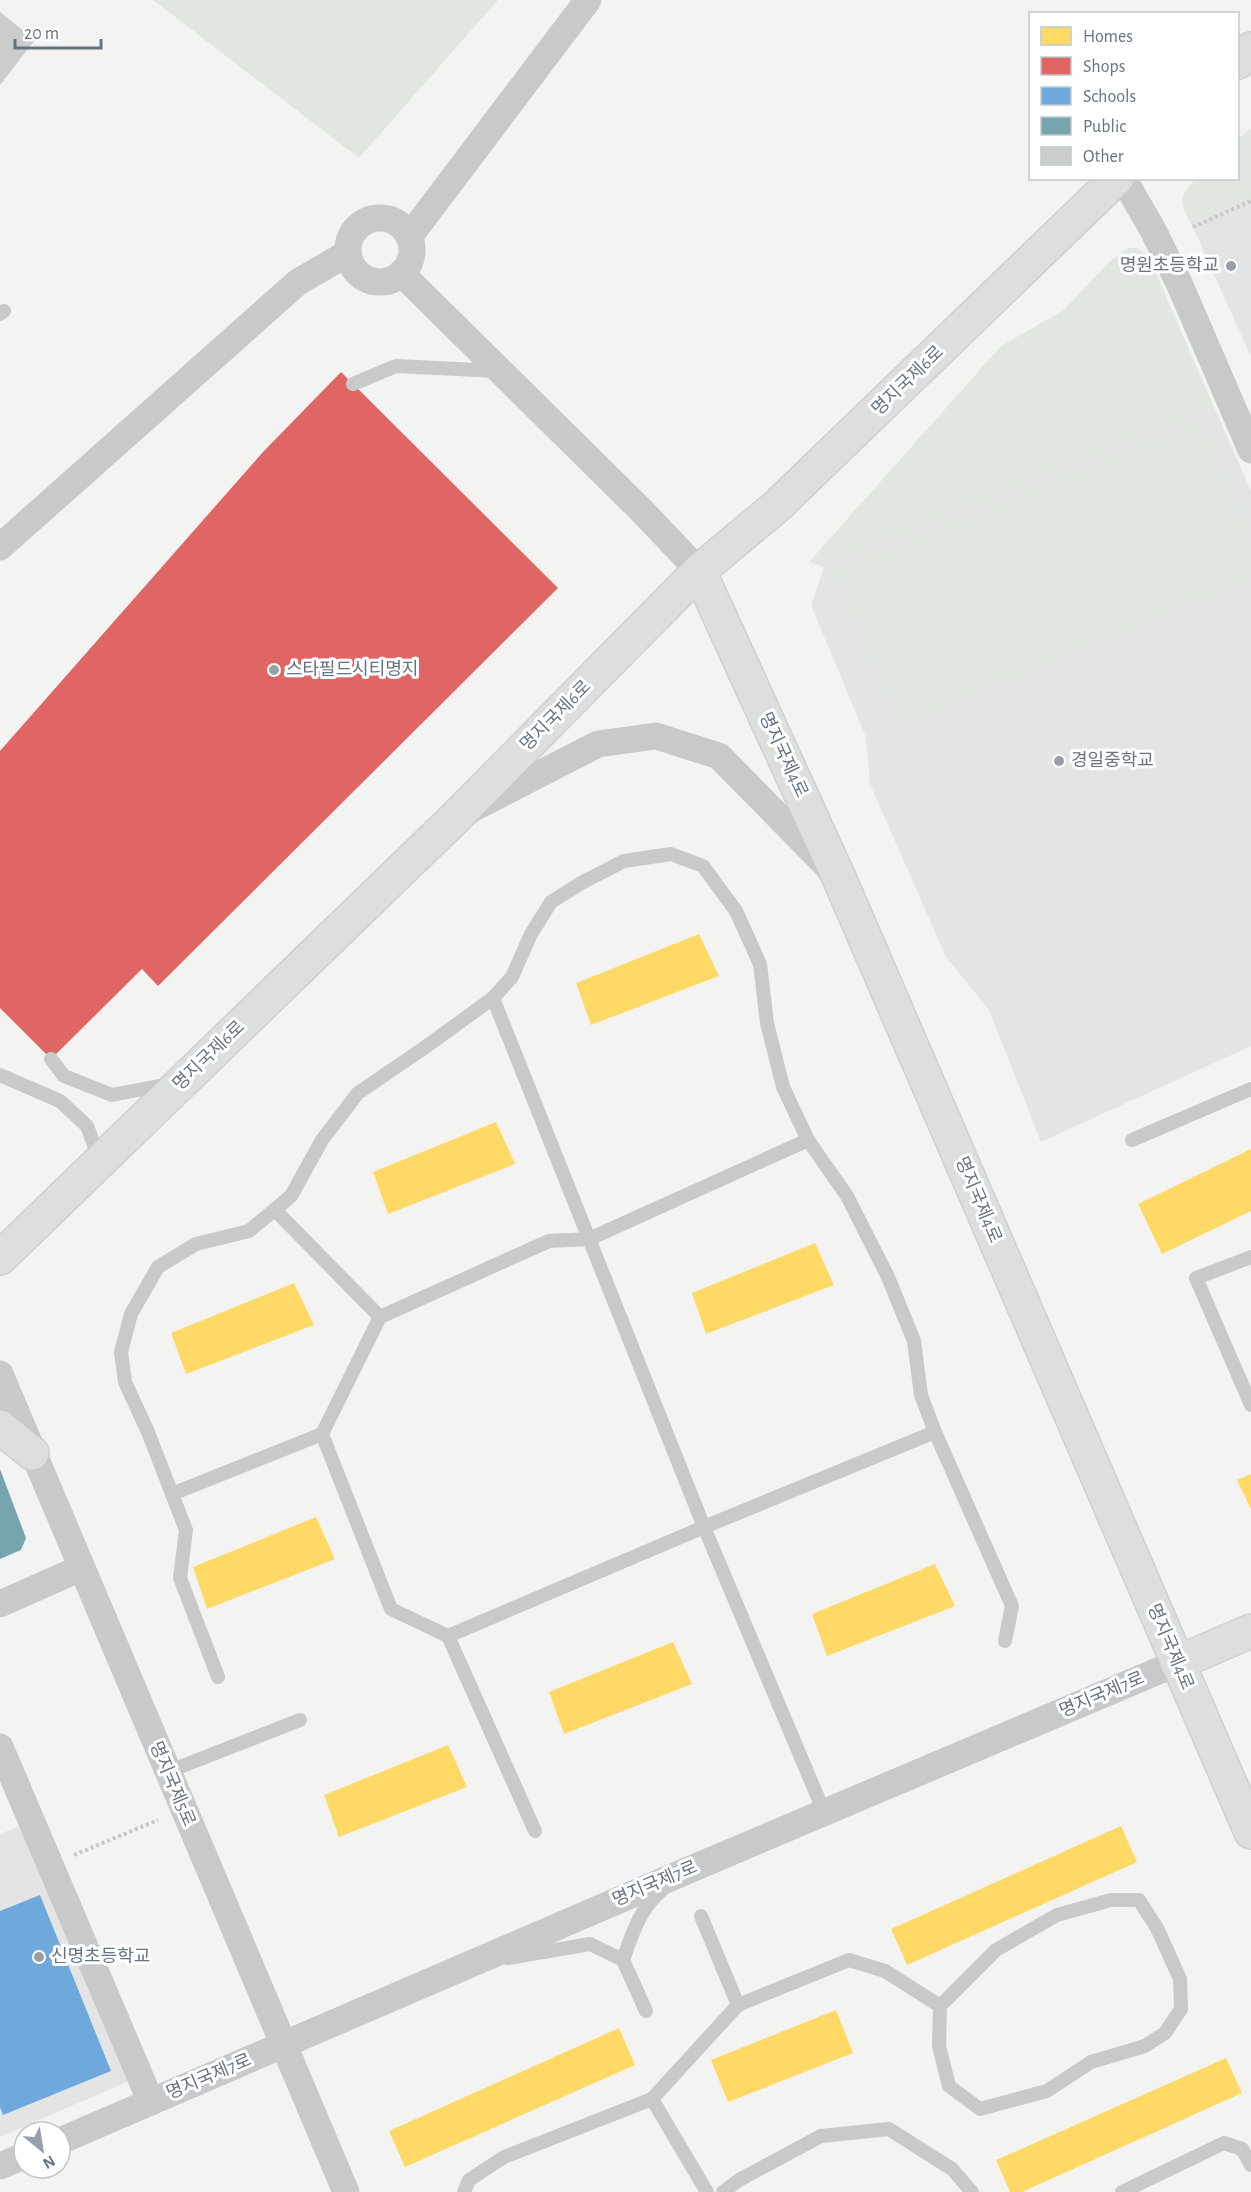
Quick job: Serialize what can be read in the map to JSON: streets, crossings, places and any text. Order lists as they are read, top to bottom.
{
  "streets": {
    "street": [
      "명지국제6로",
      "명지국제4로",
      "명지국제7로",
      "명지국제5로"
    ]
  },
  "crossings": [
    ["명지국제6로", "명지국제4로"],
    ["명지국제4로", "명지국제7로"],
    ["명지국제7로", "명지국제5로"]
  ],
  "places": [
    "명원초등학교",
    "스타필드시티명지",
    "경일중학교",
    "신명초등학교"
  ],
  "legend": [
    "Homes",
    "Shops",
    "Schools",
    "Public",
    "Other"
  ],
  "scale_bar": "20 m",
  "north": "bottom right"
}
